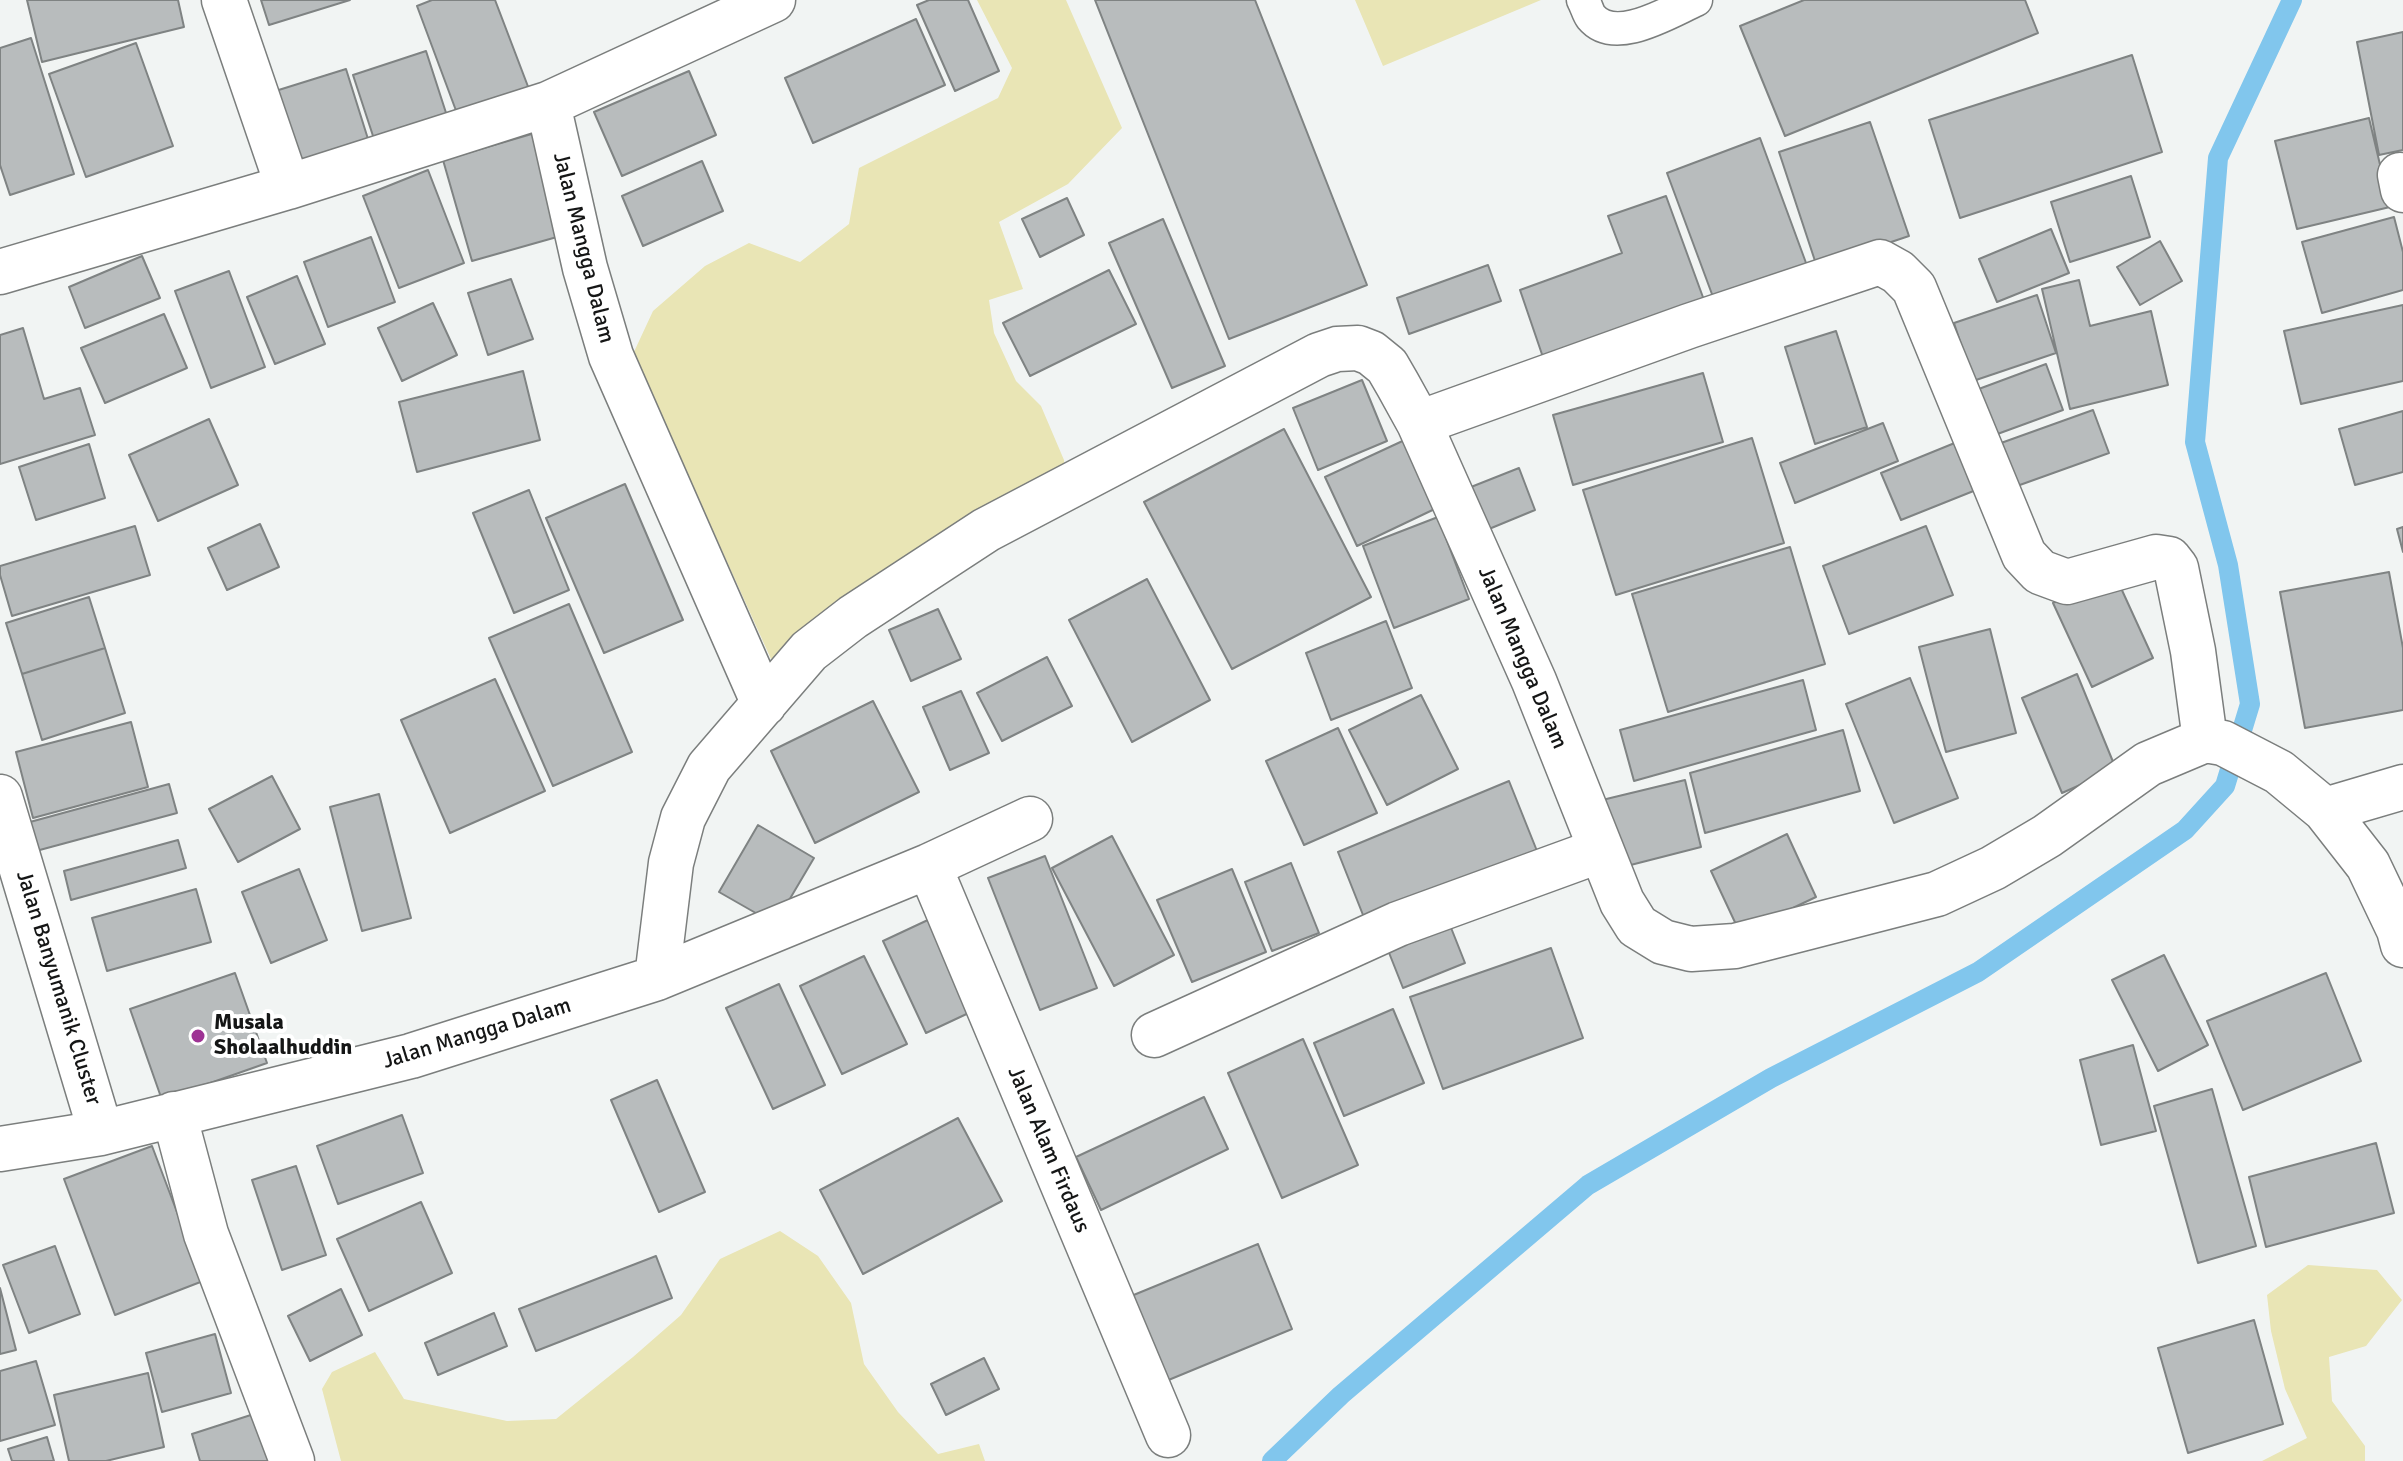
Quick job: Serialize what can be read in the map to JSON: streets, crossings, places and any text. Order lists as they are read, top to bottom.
{
  "streets": {
    "street": ["Jalan Mangga Dalam", "Jalan Banyumanik Cluster", "Jalan Alam Firdaus"]
  },
  "crossings": [
    ["Jalan Mangga Dalam", "Jalan Banyumanik Cluster"]
  ],
  "places": ["Musala Sholaalhuddin"]
}
